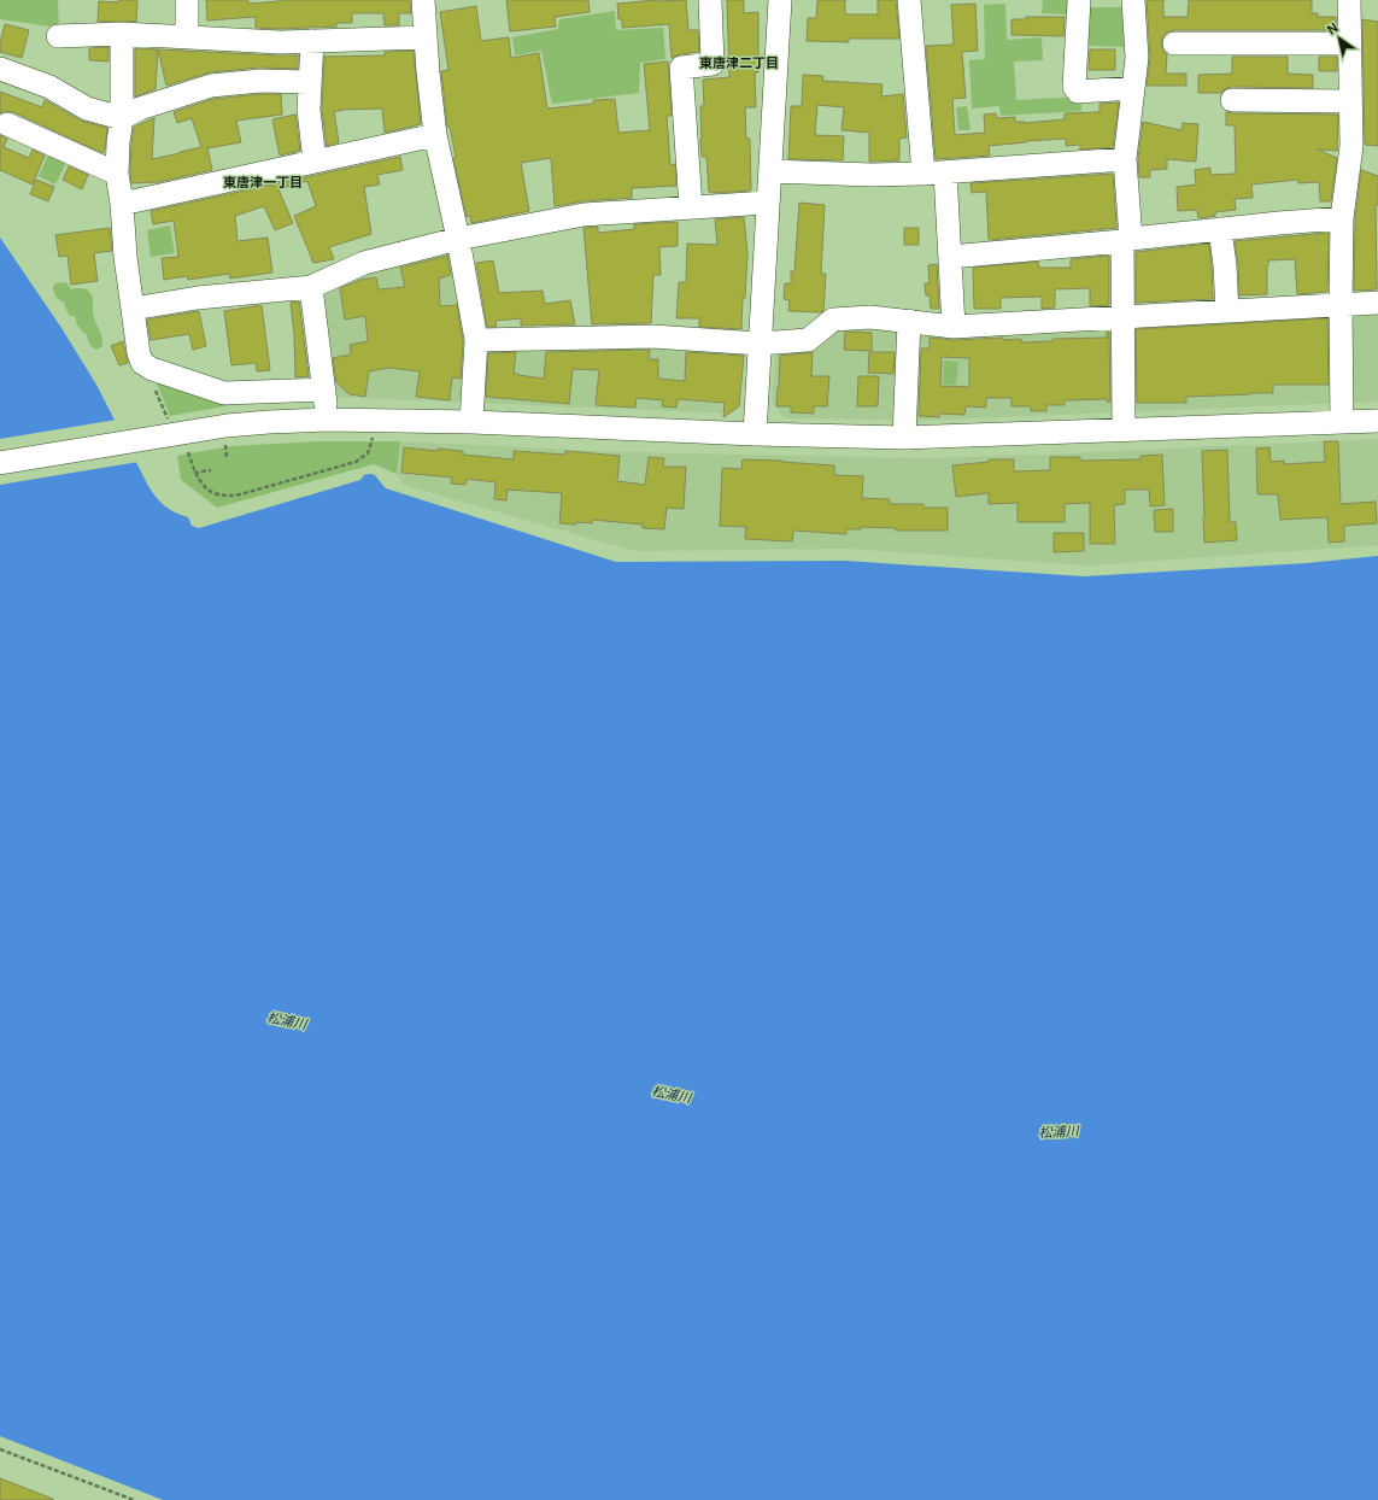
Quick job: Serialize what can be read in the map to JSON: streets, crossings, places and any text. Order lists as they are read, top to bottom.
{
  "districts": ["東唐津二丁目", "東唐津一丁目"],
  "water": ["松浦川"],
  "north": "top left"
}
